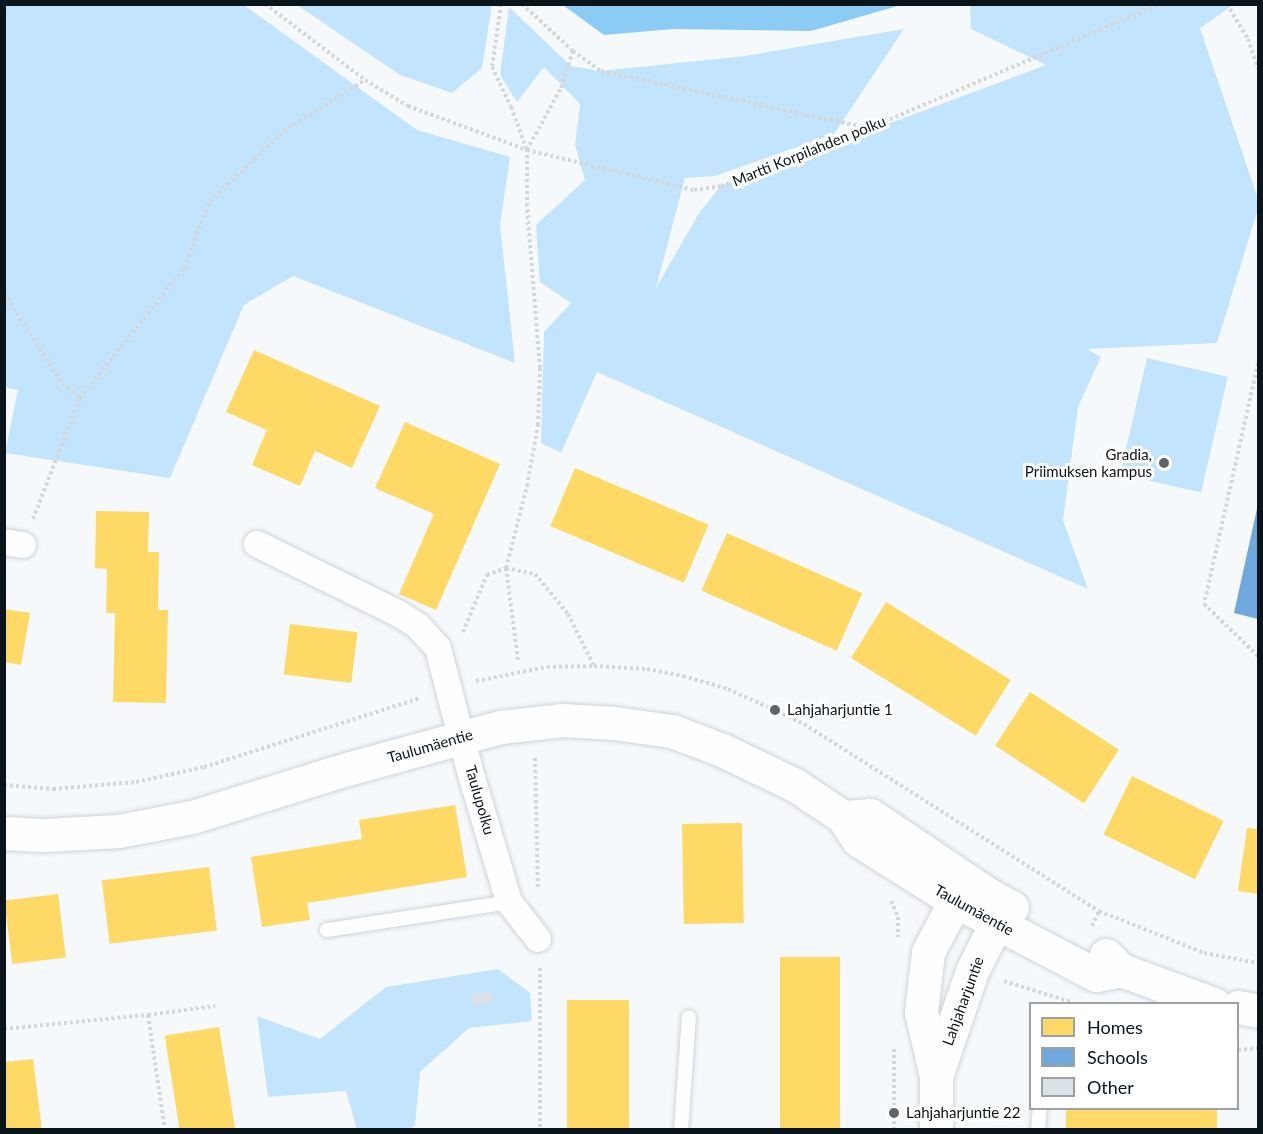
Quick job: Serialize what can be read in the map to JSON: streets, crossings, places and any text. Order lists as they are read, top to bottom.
{
  "streets": {
    "main road": ["Taulumäentie", "Lahjaharjuntie"],
    "street": ["Taulupolku"],
    "path": ["Martti Korpilahden polku"]
  },
  "crossings": [
    ["Taulumäentie", "Taulupolku"],
    ["Taulumäentie", "Lahjaharjuntie"]
  ],
  "places": ["Gradia, Priimuksen kampus", "Lahjaharjuntie 1", "Lahjaharjuntie 22"],
  "legend": ["Homes", "Schools", "Other"]
}
